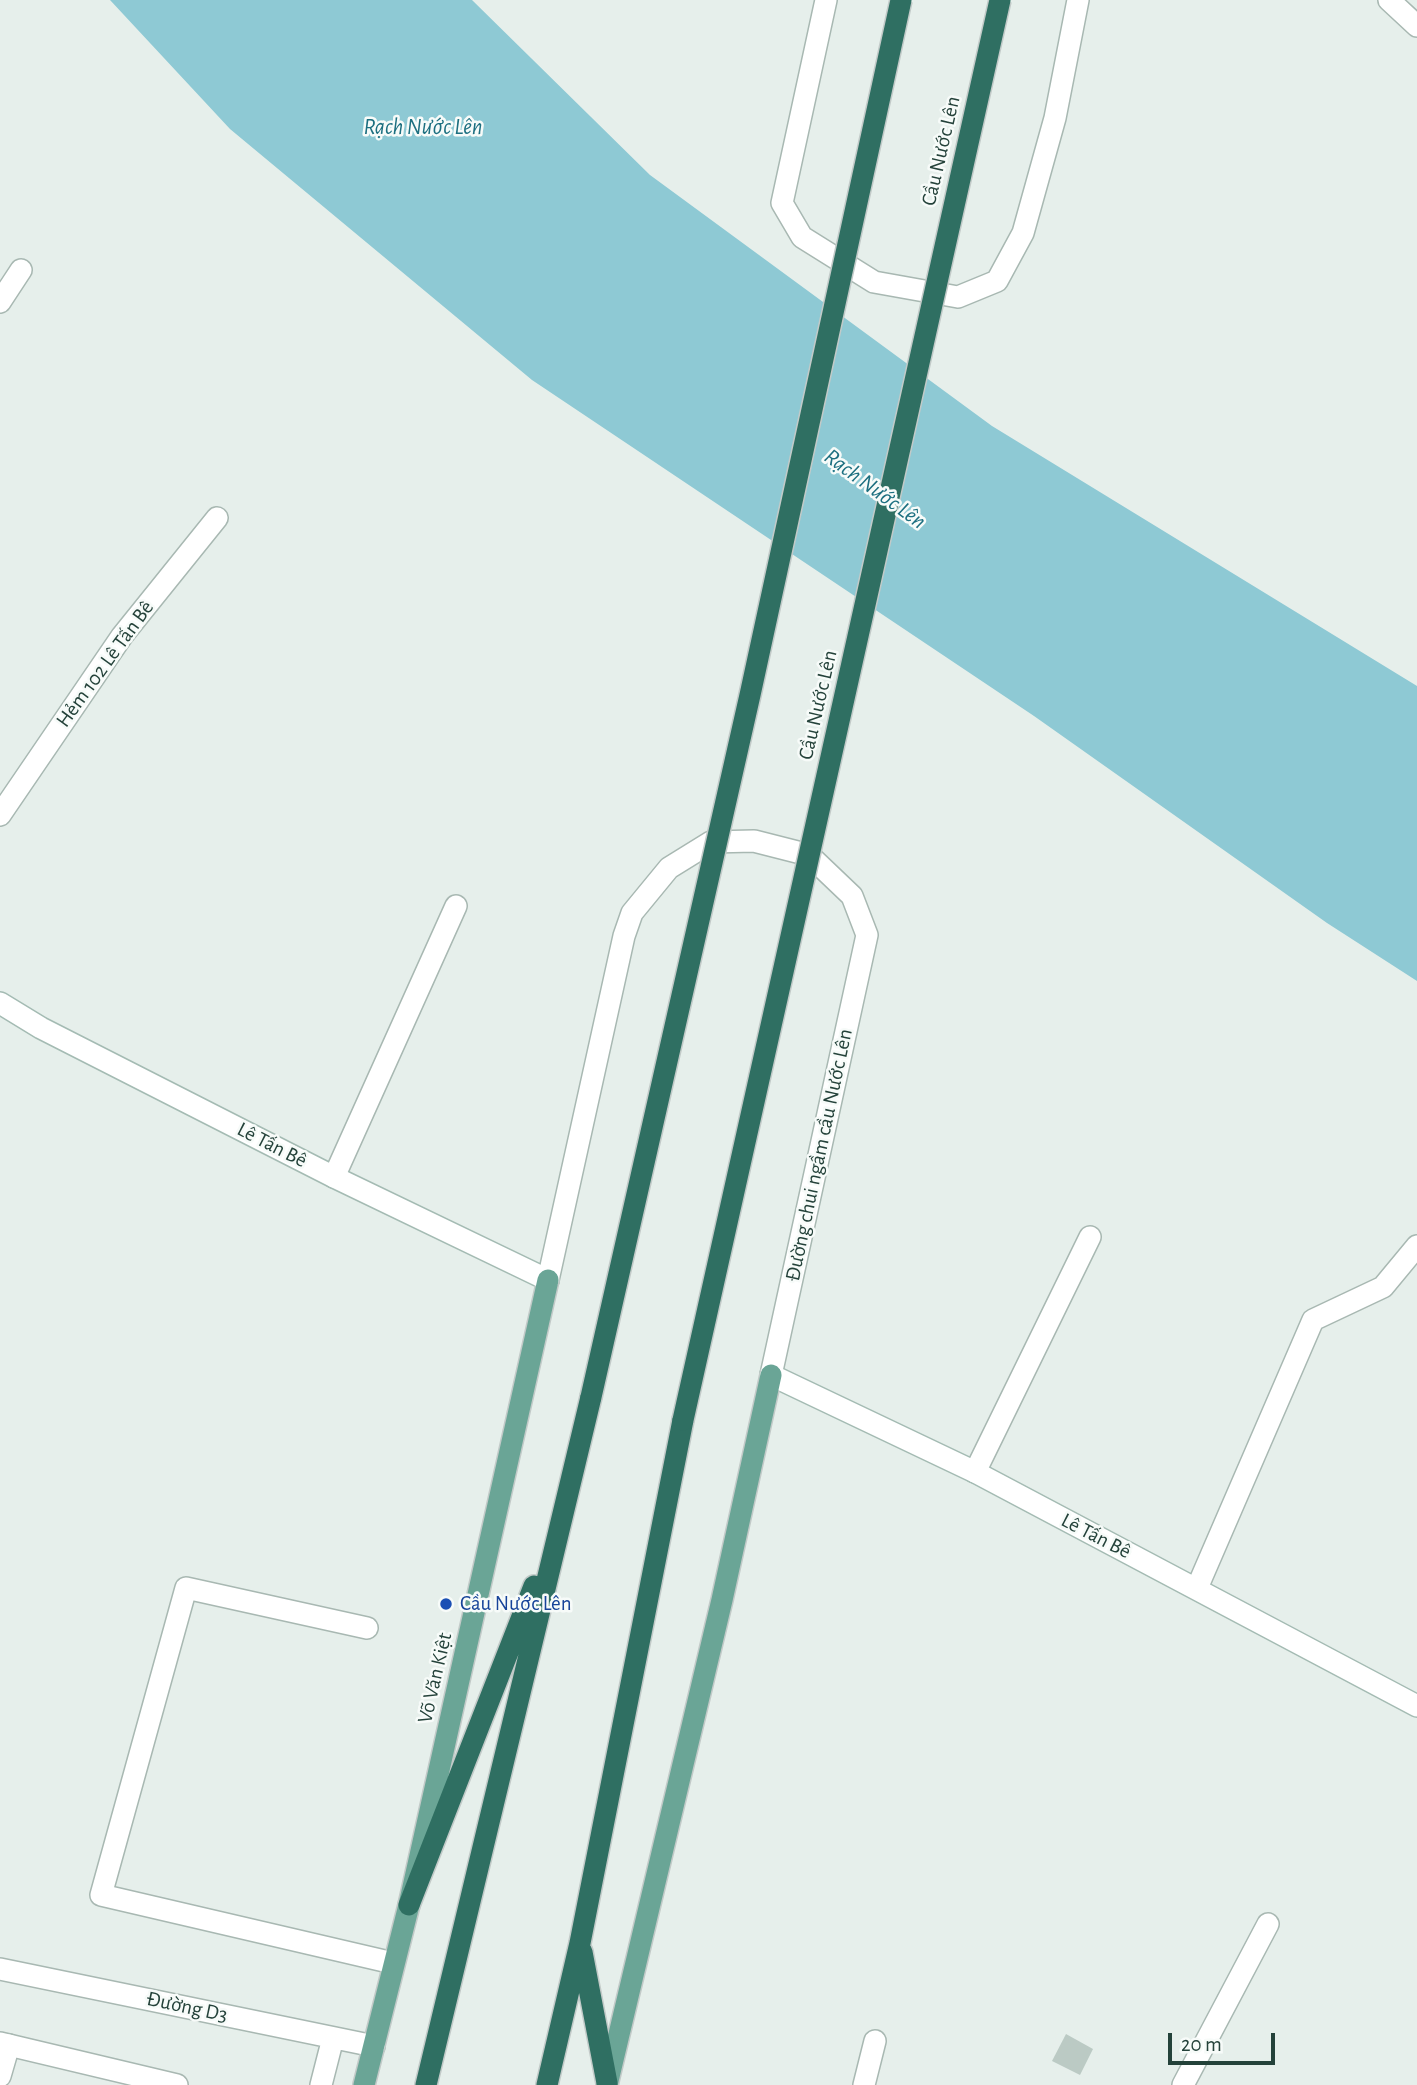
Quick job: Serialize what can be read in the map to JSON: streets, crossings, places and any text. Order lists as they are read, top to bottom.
{
  "streets": {
    "highway": ["Cầu Nước Lên"],
    "main road": ["Võ Văn Kiệt"],
    "street": [
      "Hẻm 102 Lê Tấn Bê",
      "Lê Tấn Bê",
      "Đường chui ngầm cầu Nước Lên",
      "Đường D3"
    ]
  },
  "crossings": [
    ["Cầu Nước Lên", "Đường chui ngầm cầu Nước Lên"],
    ["Lê Tấn Bê", "Đường chui ngầm cầu Nước Lên"],
    ["Lê Tấn Bê", "Võ Văn Kiệt"],
    ["Võ Văn Kiệt", "Đường D3"]
  ],
  "water": ["Rạch Nước Lên"],
  "places": ["Cầu Nước Lên"],
  "scale_bar": "20 m"
}
